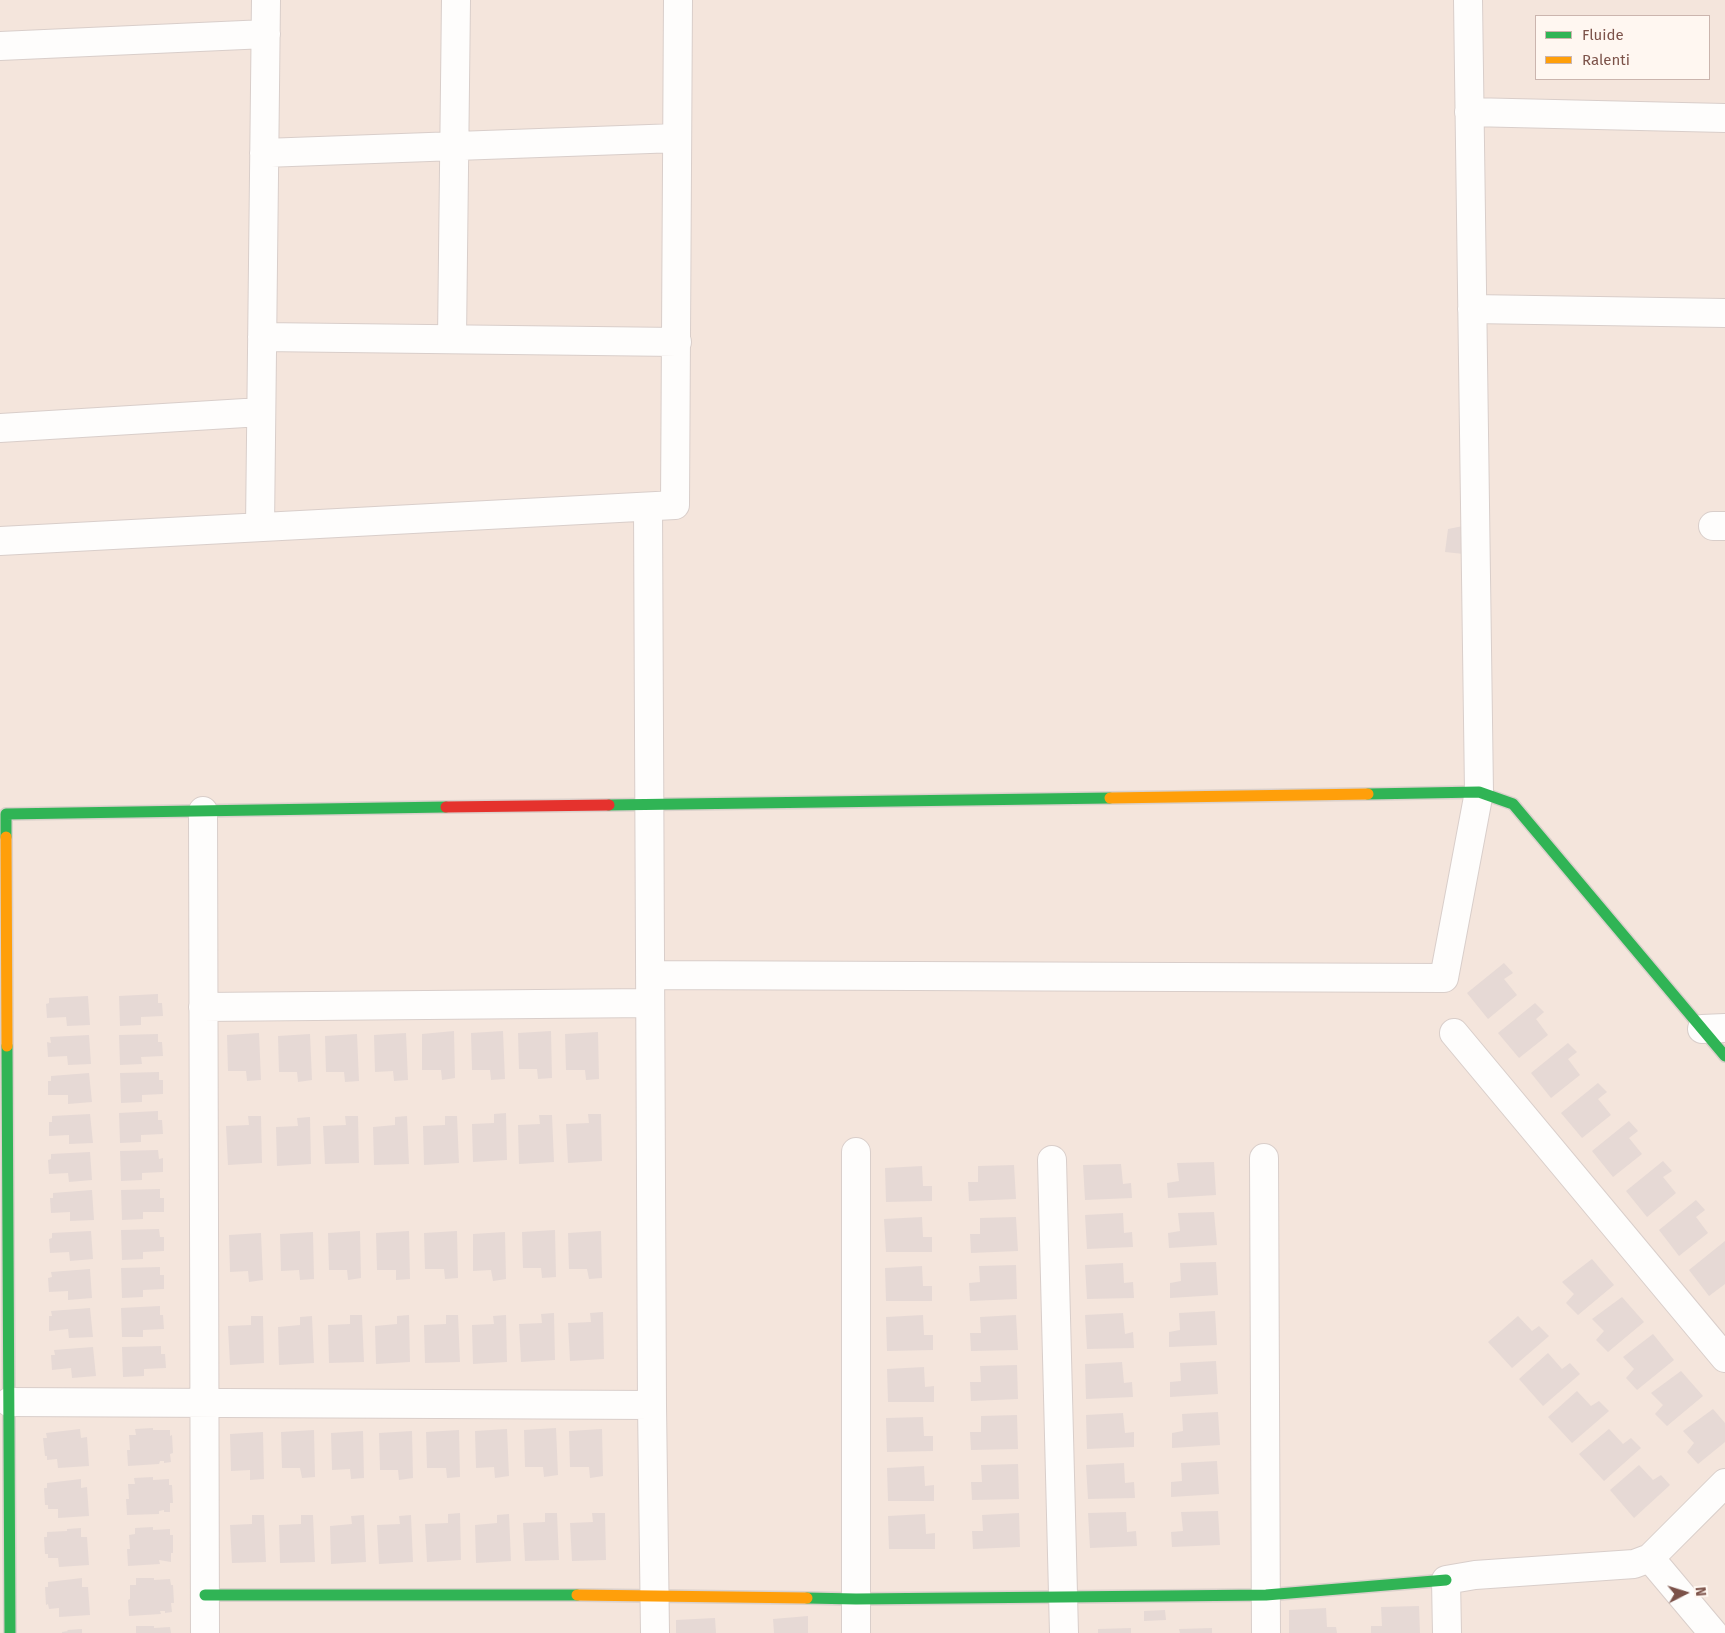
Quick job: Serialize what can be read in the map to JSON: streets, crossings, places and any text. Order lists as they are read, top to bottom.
{
  "legend": ["Fluide", "Ralenti"],
  "north": "right"
}
